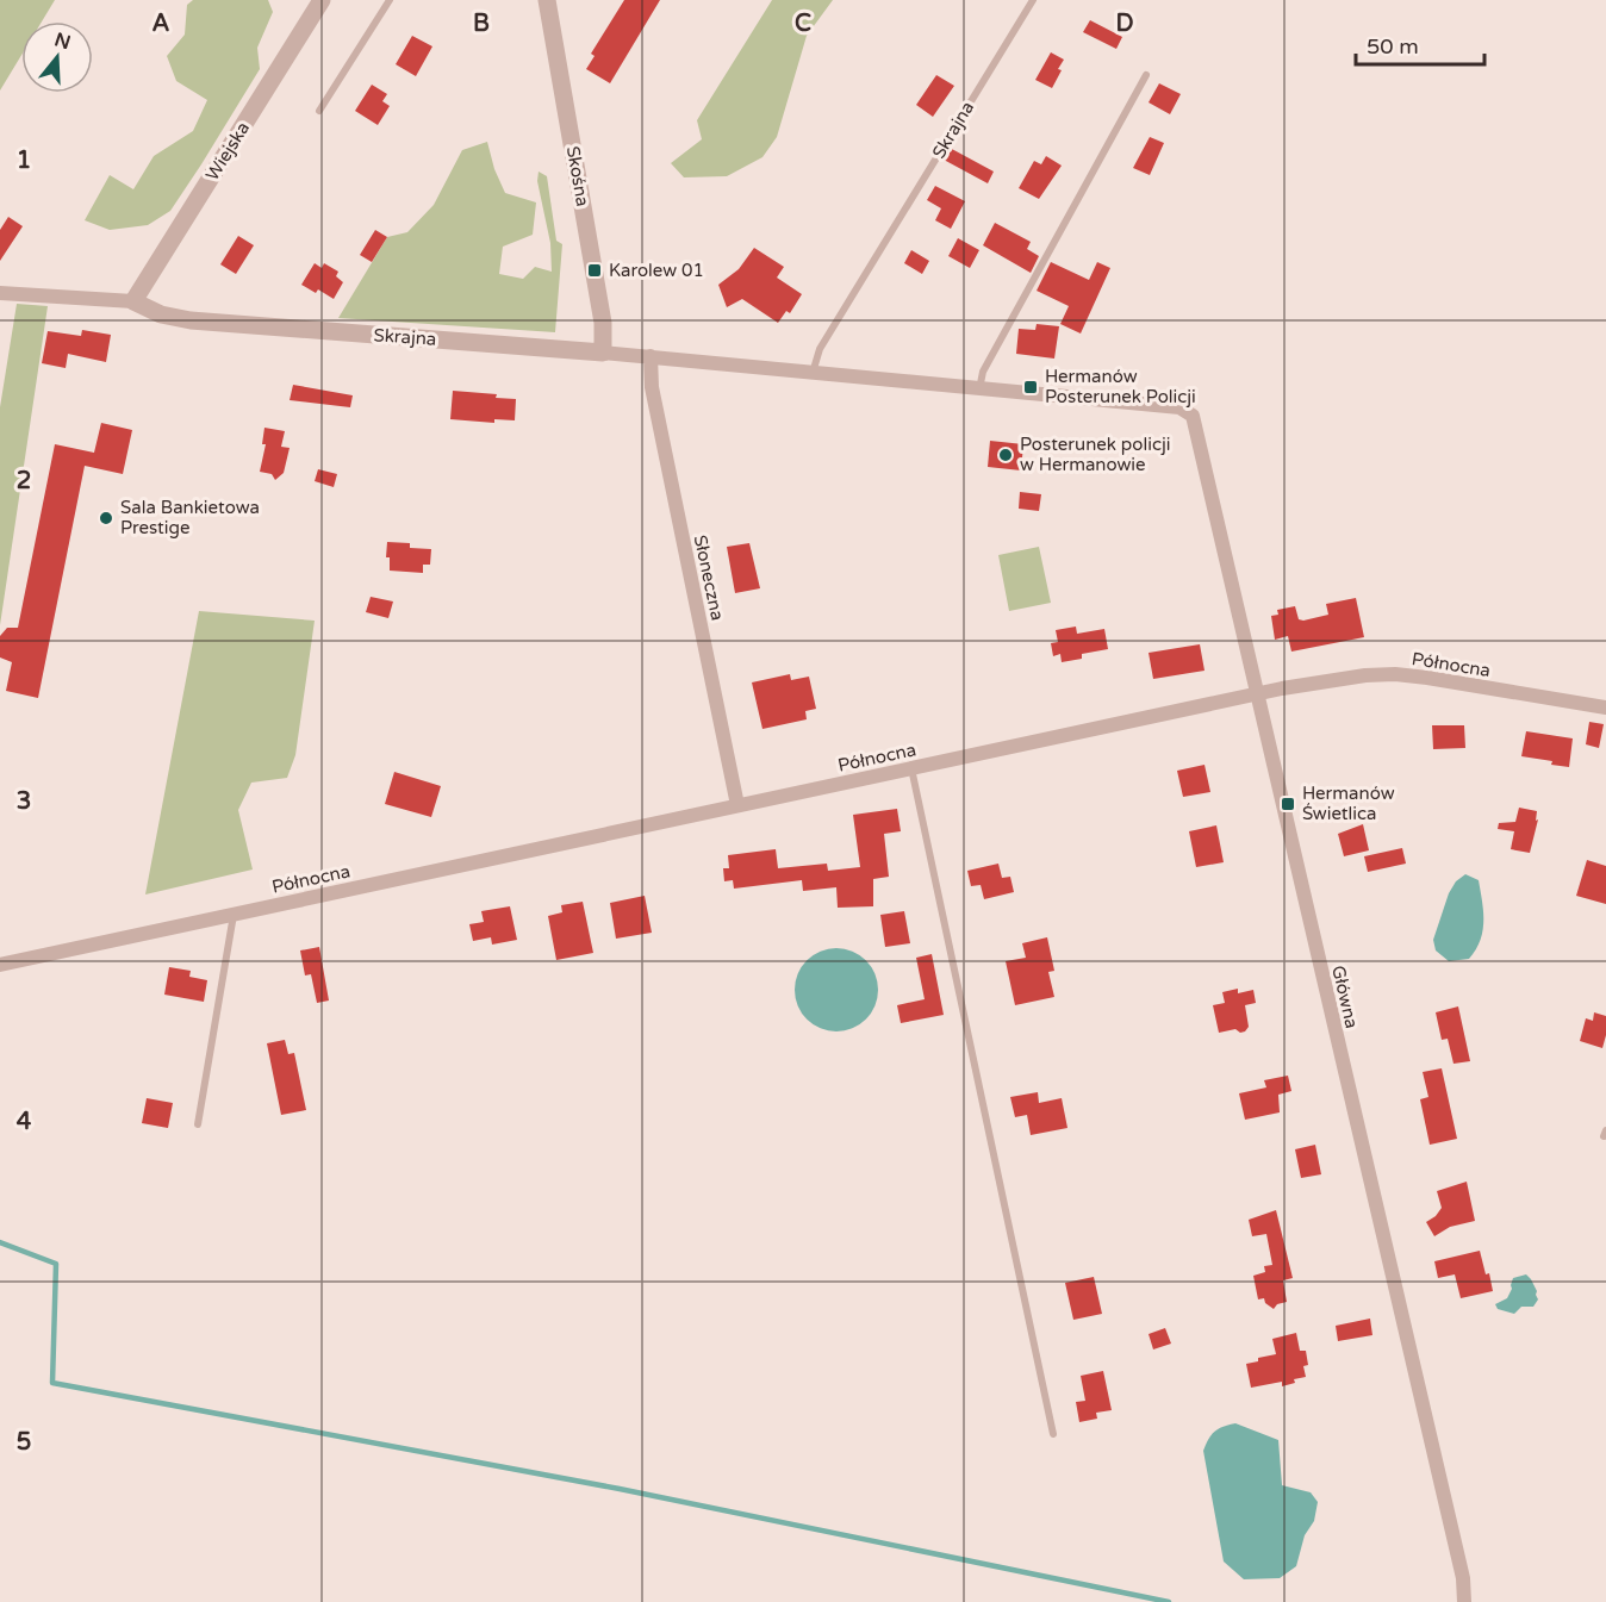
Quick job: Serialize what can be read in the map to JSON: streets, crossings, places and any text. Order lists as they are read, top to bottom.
{
  "streets": {
    "street": [
      "Skrajna",
      "Wiejska",
      "Skośna",
      "Słoneczna",
      "Północna",
      "Główna"
    ]
  },
  "crossings": [
    ["Skrajna", "Wiejska"],
    ["Skrajna", "Skośna"],
    ["Skrajna", "Słoneczna"],
    ["Skrajna", "Główna"],
    ["Słoneczna", "Północna"],
    ["Północna", "Główna"]
  ],
  "places": {
    "transit": ["Karolew 01", "Hermanów Posterunek Policji", "Hermanów Świetlica"],
    "other": ["Posterunek policji w Hermanowie", "Sala Bankietowa Prestige"]
  },
  "scale_bar": "50 m",
  "north": "top",
  "grid": {
    "columns": [
      "A",
      "B",
      "C",
      "D"
    ],
    "rows": [
      "1",
      "2",
      "3",
      "4",
      "5"
    ]
  }
}
